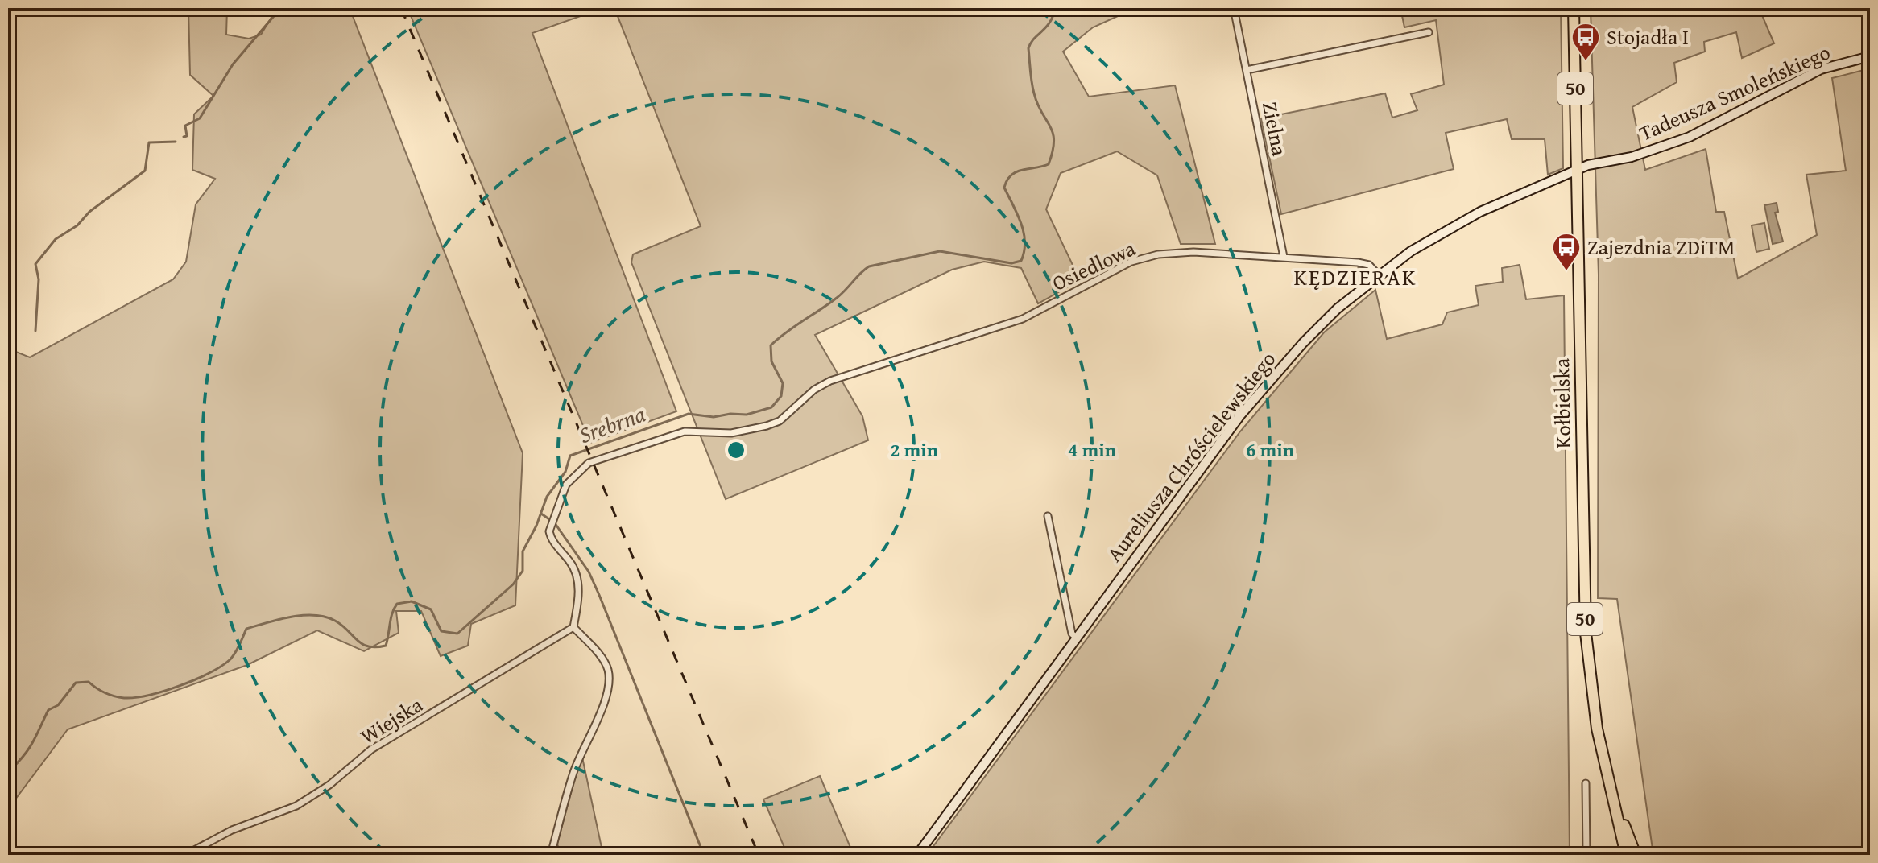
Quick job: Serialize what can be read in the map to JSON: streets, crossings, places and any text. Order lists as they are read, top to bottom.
{
  "streets": {
    "main road": ["50", "Kołbielska"],
    "street": [
      "Tadeusza Smoleńskiego",
      "Zielna",
      "Osiedlowa",
      "Aureliusza Chróścielewskiego",
      "Wiejska"
    ]
  },
  "crossings": [
    ["50", "Kołbielska"],
    ["Tadeusza Smoleńskiego", "Kołbielska"],
    ["Tadeusza Smoleńskiego", "Aureliusza Chróścielewskiego"],
    ["Zielna", "Osiedlowa"],
    ["Osiedlowa", "Aureliusza Chróścielewskiego"],
    ["Osiedlowa", "Wiejska"],
    ["Kołbielska", "Aureliusza Chróścielewskiego"]
  ],
  "districts": ["KĘDZIERAK"],
  "water": ["Srebrna"],
  "places": {
    "bus stop": ["Stojadła I", "Zajezdnia ZDiTM"]
  },
  "rings": ["2 min", "4 min", "6 min"]
}
